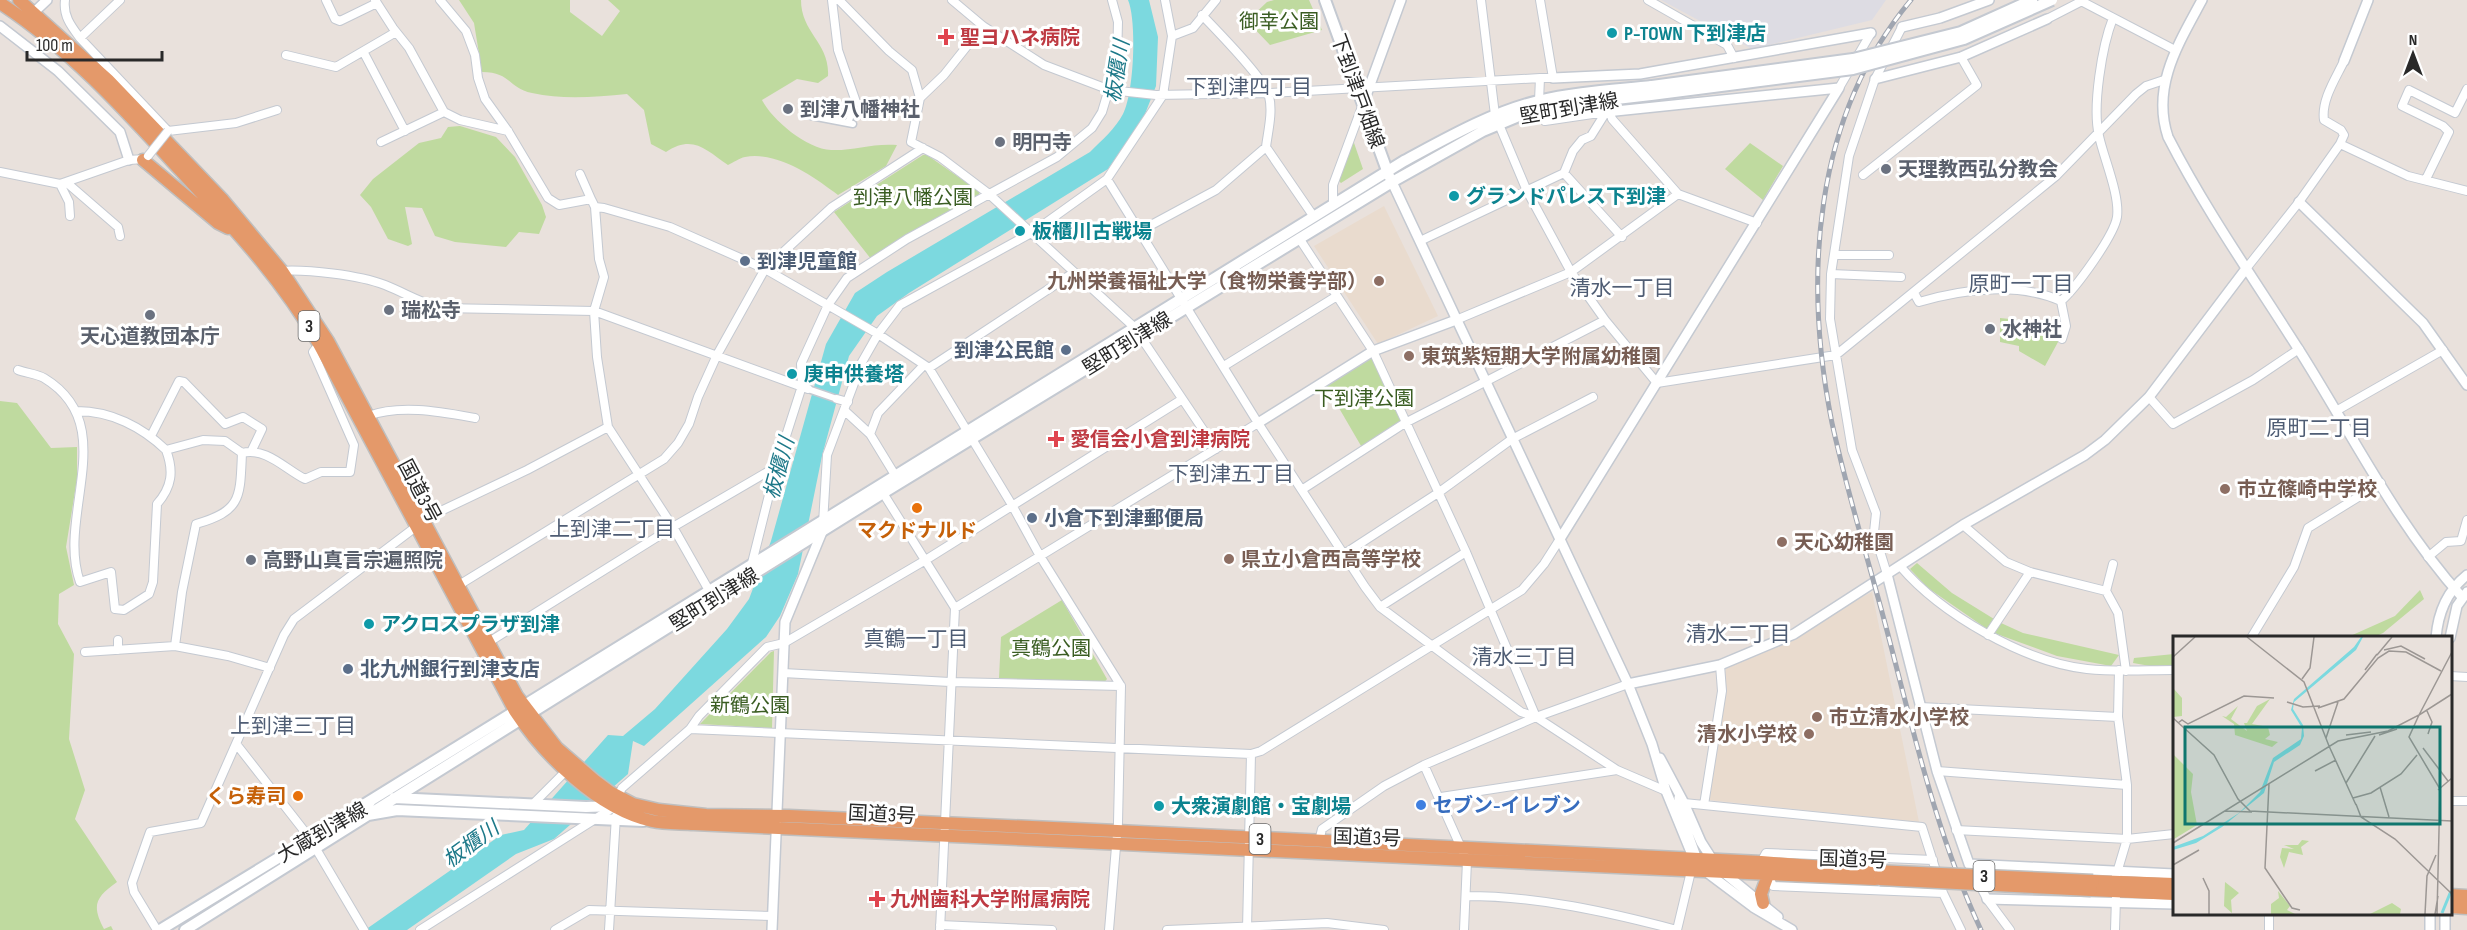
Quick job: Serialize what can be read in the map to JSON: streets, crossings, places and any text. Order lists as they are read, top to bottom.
{
  "streets": {
    "highway": ["3", "国道3号"],
    "main road": ["下到津戸畑線", "堅町到津線", "大蔵到津線"]
  },
  "crossings": [
    ["下到津戸畑線", "堅町到津線"],
    ["堅町到津線", "国道3号"],
    ["堅町到津線", "大蔵到津線"],
    ["国道3号", "大蔵到津線"]
  ],
  "districts": [
    "下到津四丁目",
    "原町一丁目",
    "清水一丁目",
    "原町二丁目",
    "下到津五丁目",
    "上到津二丁目",
    "清水二丁目",
    "真鶴一丁目",
    "清水三丁目",
    "上到津三丁目"
  ],
  "water": ["板櫃川"],
  "parks": [
    "御幸公園",
    "到津八幡公園",
    "下到津公園",
    "真鶴公園",
    "新鶴公園"
  ],
  "places": {
    "other": [
      "P-TOWN 下到津店",
      "到津八幡神社",
      "明円寺",
      "天理教西弘分教会",
      "グランドパレス下到津",
      "板櫃川古戦場",
      "到津児童館",
      "九州栄養福祉大学（食物栄養学部）",
      "瑞松寺",
      "天心道教団本庁",
      "水神社",
      "到津公民館",
      "東筑紫短期大学附属幼稚園",
      "庚申供養塔",
      "市立篠崎中学校",
      "マクドナルド",
      "小倉下到津郵便局",
      "天心幼稚園",
      "県立小倉西高等学校",
      "高野山真言宗遍照院",
      "アクロスプラザ到津",
      "北九州銀行到津支店",
      "市立清水小学校",
      "清水小学校",
      "くら寿司",
      "セブン-イレブン",
      "大衆演劇館・宝劇場"
    ],
    "health": ["聖ヨハネ病院", "愛信会小倉到津病院", "九州歯科大学附属病院"]
  },
  "scale_bar": "100 m",
  "north": "top"
}
